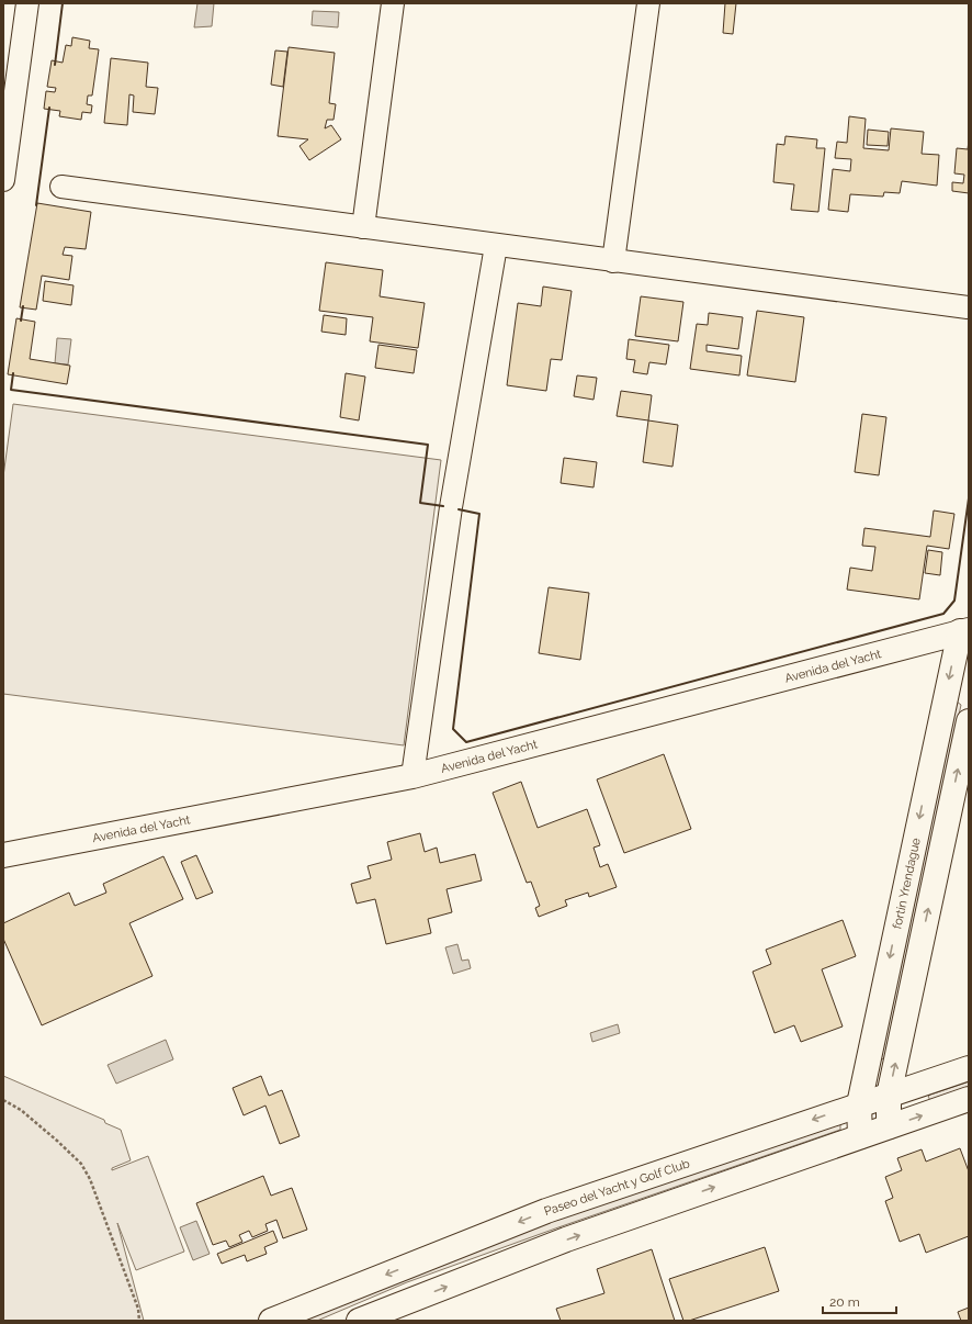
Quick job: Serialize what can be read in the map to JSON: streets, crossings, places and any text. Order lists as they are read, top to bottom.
{
  "streets": {
    "street": ["Avenida del Yacht", "fortin Yrendague", "Paseo del Yacht y Golf Club"]
  },
  "crossings": [
    ["Avenida del Yacht", "fortin Yrendague"],
    ["fortin Yrendague", "Paseo del Yacht y Golf Club"]
  ],
  "scale_bar": "20 m"
}
